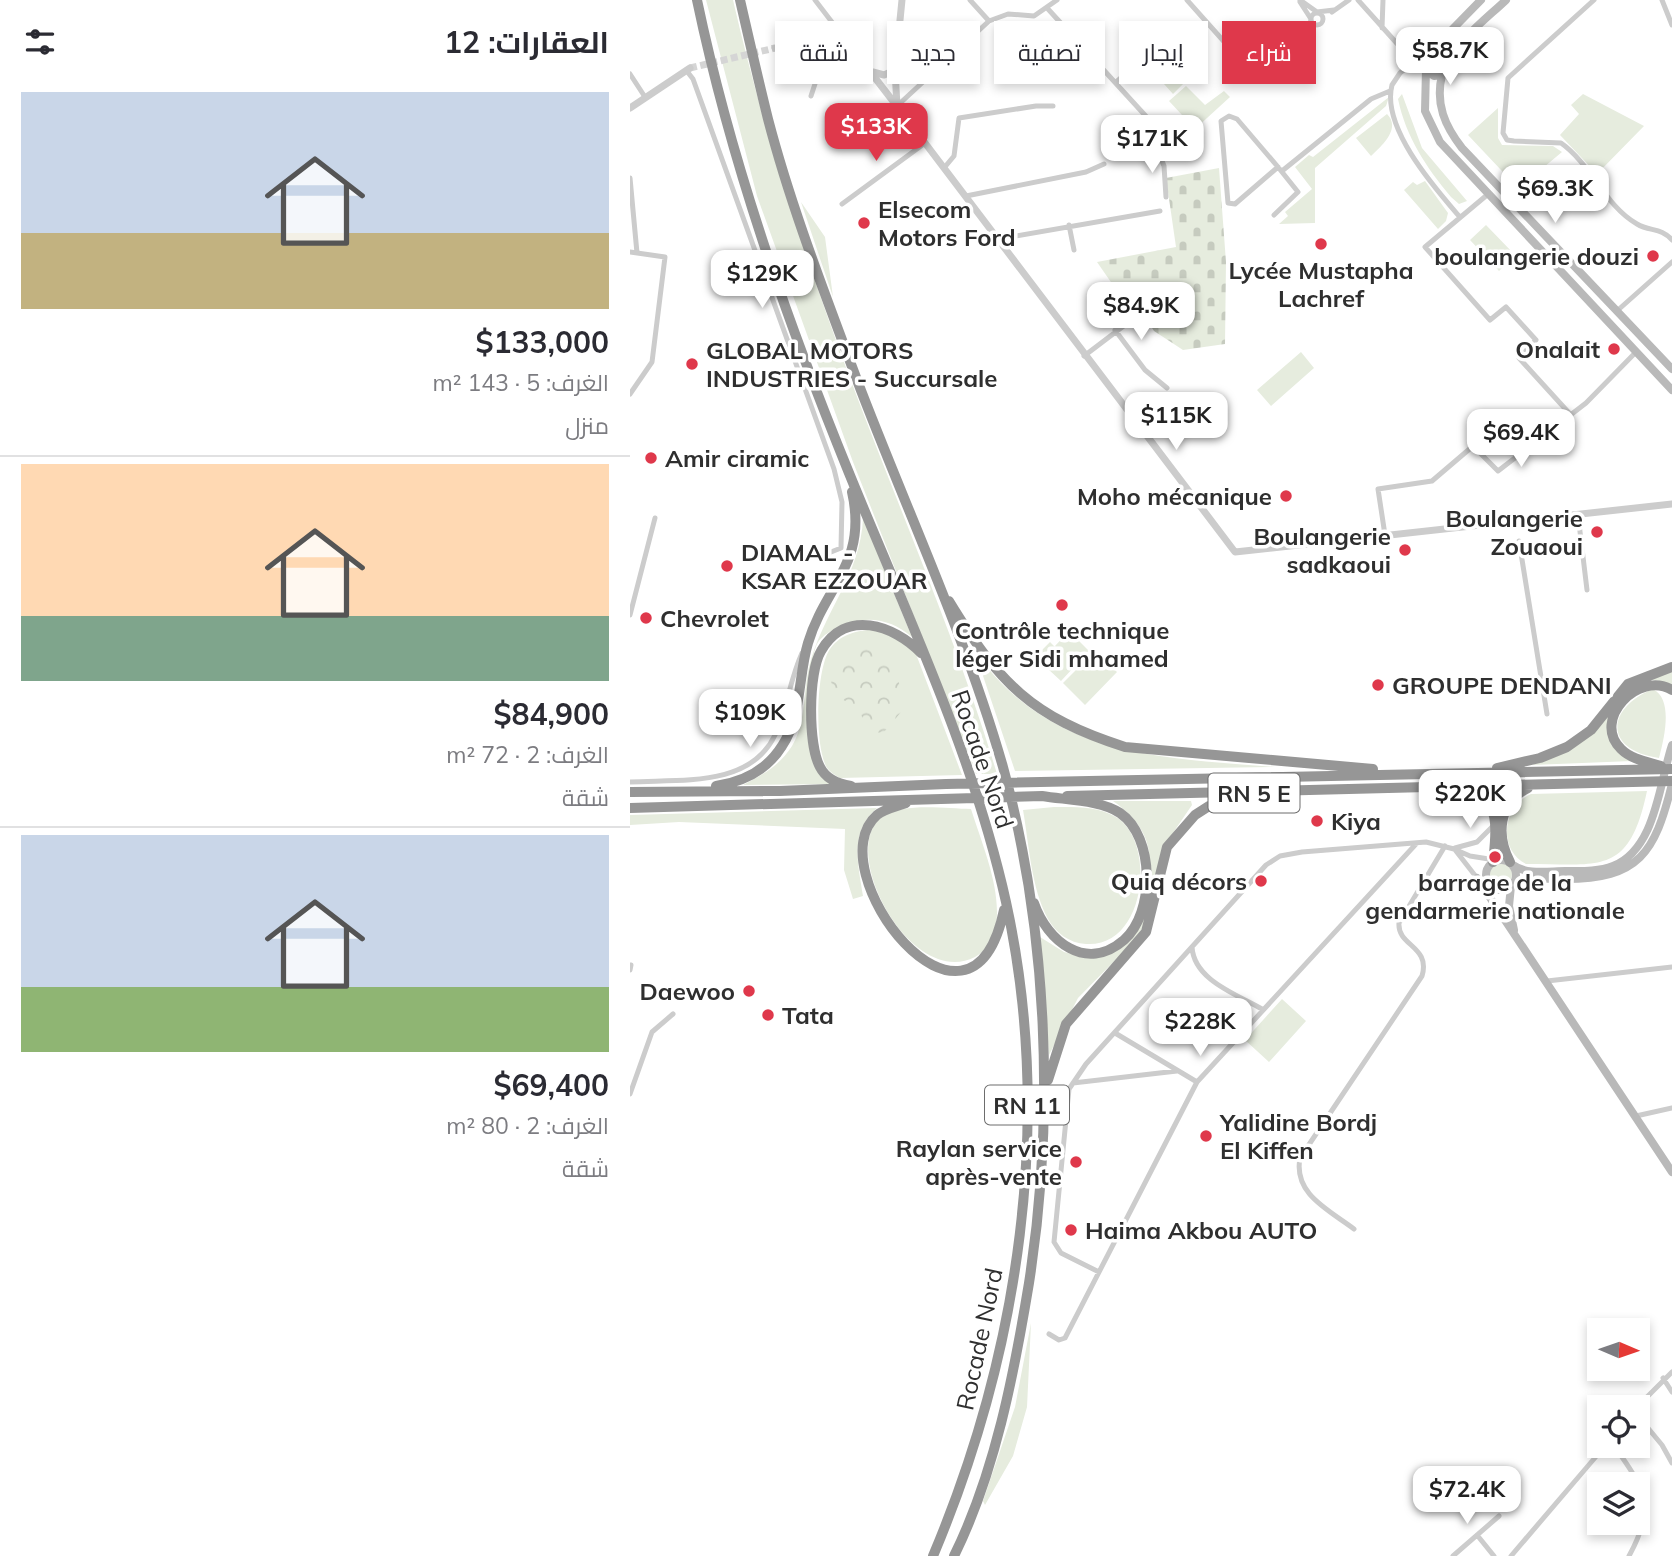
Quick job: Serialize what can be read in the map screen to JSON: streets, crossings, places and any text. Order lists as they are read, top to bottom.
{
  "streets": {
    "highway": ["Rocade Nord", "RN 5 E", "RN 11"]
  },
  "places": [
    "Elsecom Motors Ford",
    "Lycée Mustapha Lachref",
    "boulangerie douzi",
    "Onalait",
    "GLOBAL MOTORS INDUSTRIES - Succursale",
    "Amir ciramic",
    "Moho mécanique",
    "Boulangerie Zouaoui",
    "Boulangerie sadkaoui",
    "DIAMAL - KSAR EZZOUAR",
    "Contrôle technique léger Sidi mhamed",
    "Chevrolet",
    "GROUPE DENDANI",
    "Kiya",
    "barrage de la gendarmerie nationale",
    "Quiq décors",
    "Daewoo",
    "Tata",
    "Yalidine Bordj El Kiffen",
    "Raylan service après-vente",
    "Haima Akbou AUTO"
  ],
  "north": "right",
  "page": {
    "heading": "العقارات: 12",
    "chip": [
      "شراء",
      "إيجار",
      "تصفية",
      "جديد",
      "شقة"
    ],
    "price": [
      "$58.7K",
      "$133K",
      "$171K",
      "$69.3K",
      "$129K",
      "$84.9K",
      "$115K",
      "$69.4K",
      "$109K",
      "$220K",
      "$228K",
      "$72.4K"
    ],
    "list": [
      {
        "name": "$133,000",
        "note": "الغرف: 5 · 143 m² · منزل"
      },
      {
        "name": "$84,900",
        "note": "الغرف: 2 · 72 m² · شقة"
      },
      {
        "name": "$69,400",
        "note": "الغرف: 2 · 80 m² · شقة"
      }
    ]
  }
}
